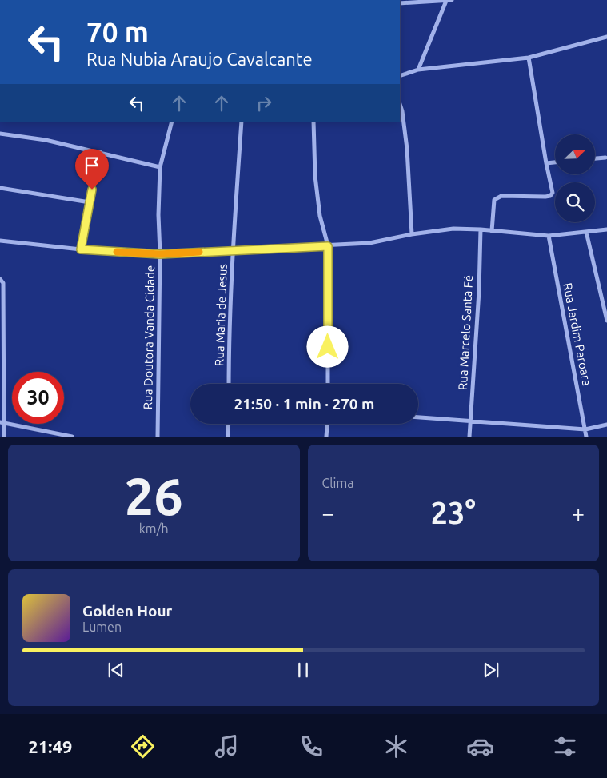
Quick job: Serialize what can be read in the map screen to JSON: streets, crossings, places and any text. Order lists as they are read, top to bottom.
{
  "streets": {
    "street": [
      "Rua Maria de Jesus",
      "Rua Marcelo Santa Fé",
      "Rua Jardim Paroara",
      "Rua Doutora Vanda Cidade"
    ]
  },
  "north": "top right",
  "page": {
    "turn": ["70 m", "Rua Nubia Araujo Cavalcante"],
    "limit": "30",
    "trip": "21:50 · 1 min · 270 m",
    "tile": [
      ["26", "km/h"],
      "Clima"
    ],
    "heat": ["−", "23°", "+"],
    "song": ["Golden Hour", "Lumen"],
    "tabs": "21:49"
  }
}
